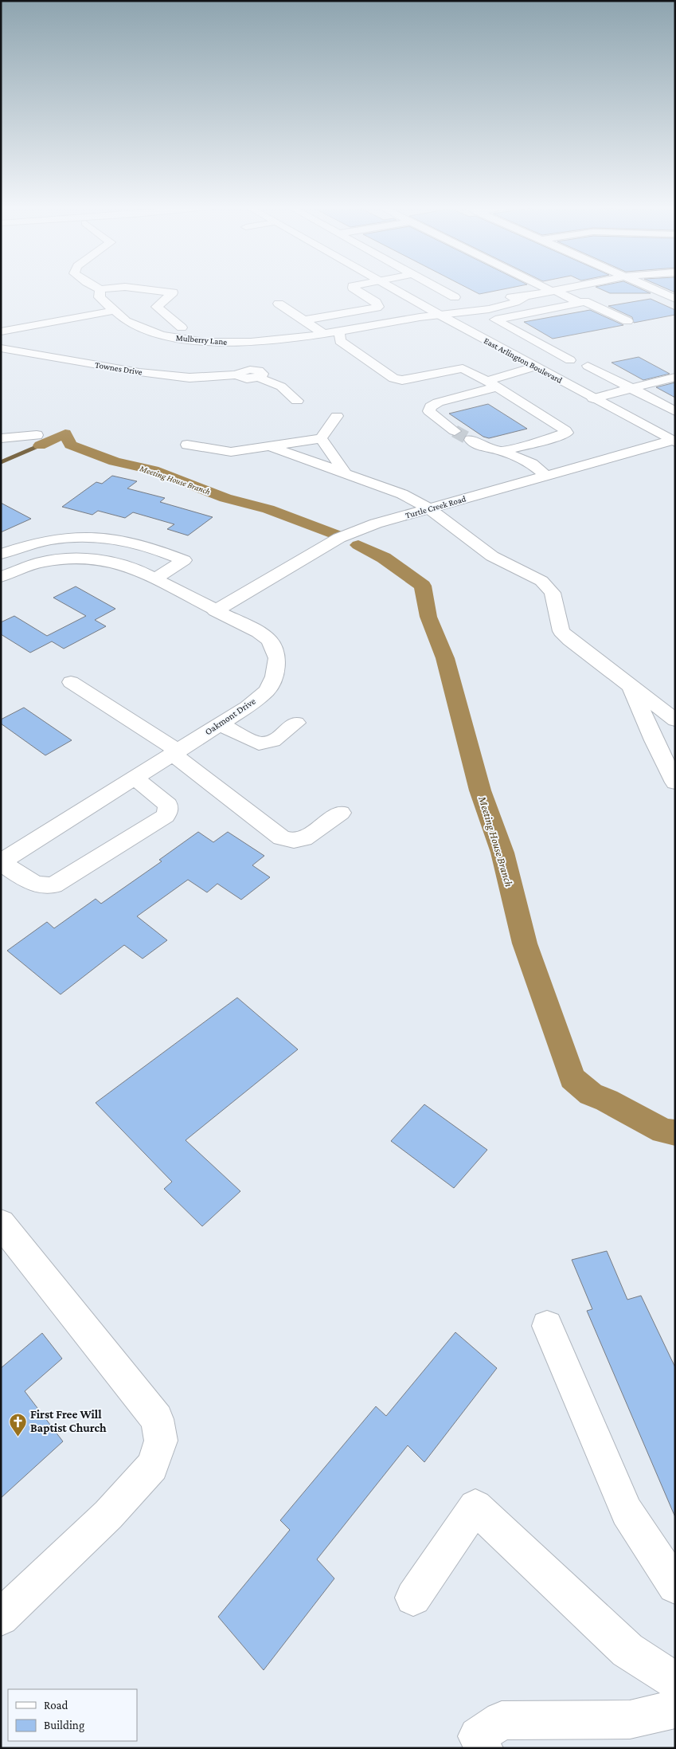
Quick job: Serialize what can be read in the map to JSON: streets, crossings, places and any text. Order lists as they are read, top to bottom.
{
  "streets": {
    "street": [
      "Mulberry Lane",
      "East Arlington Boulevard",
      "Townes Drive",
      "Turtle Creek Road",
      "Oakmont Drive"
    ]
  },
  "crossings": [
    ["Mulberry Lane", "East Arlington Boulevard"],
    ["East Arlington Boulevard", "Turtle Creek Road"],
    ["Turtle Creek Road", "Oakmont Drive"]
  ],
  "water": ["Meeting House Branch"],
  "places": {
    "church": ["First Free Will Baptist Church"]
  },
  "legend": ["Road", "Building"]
}
